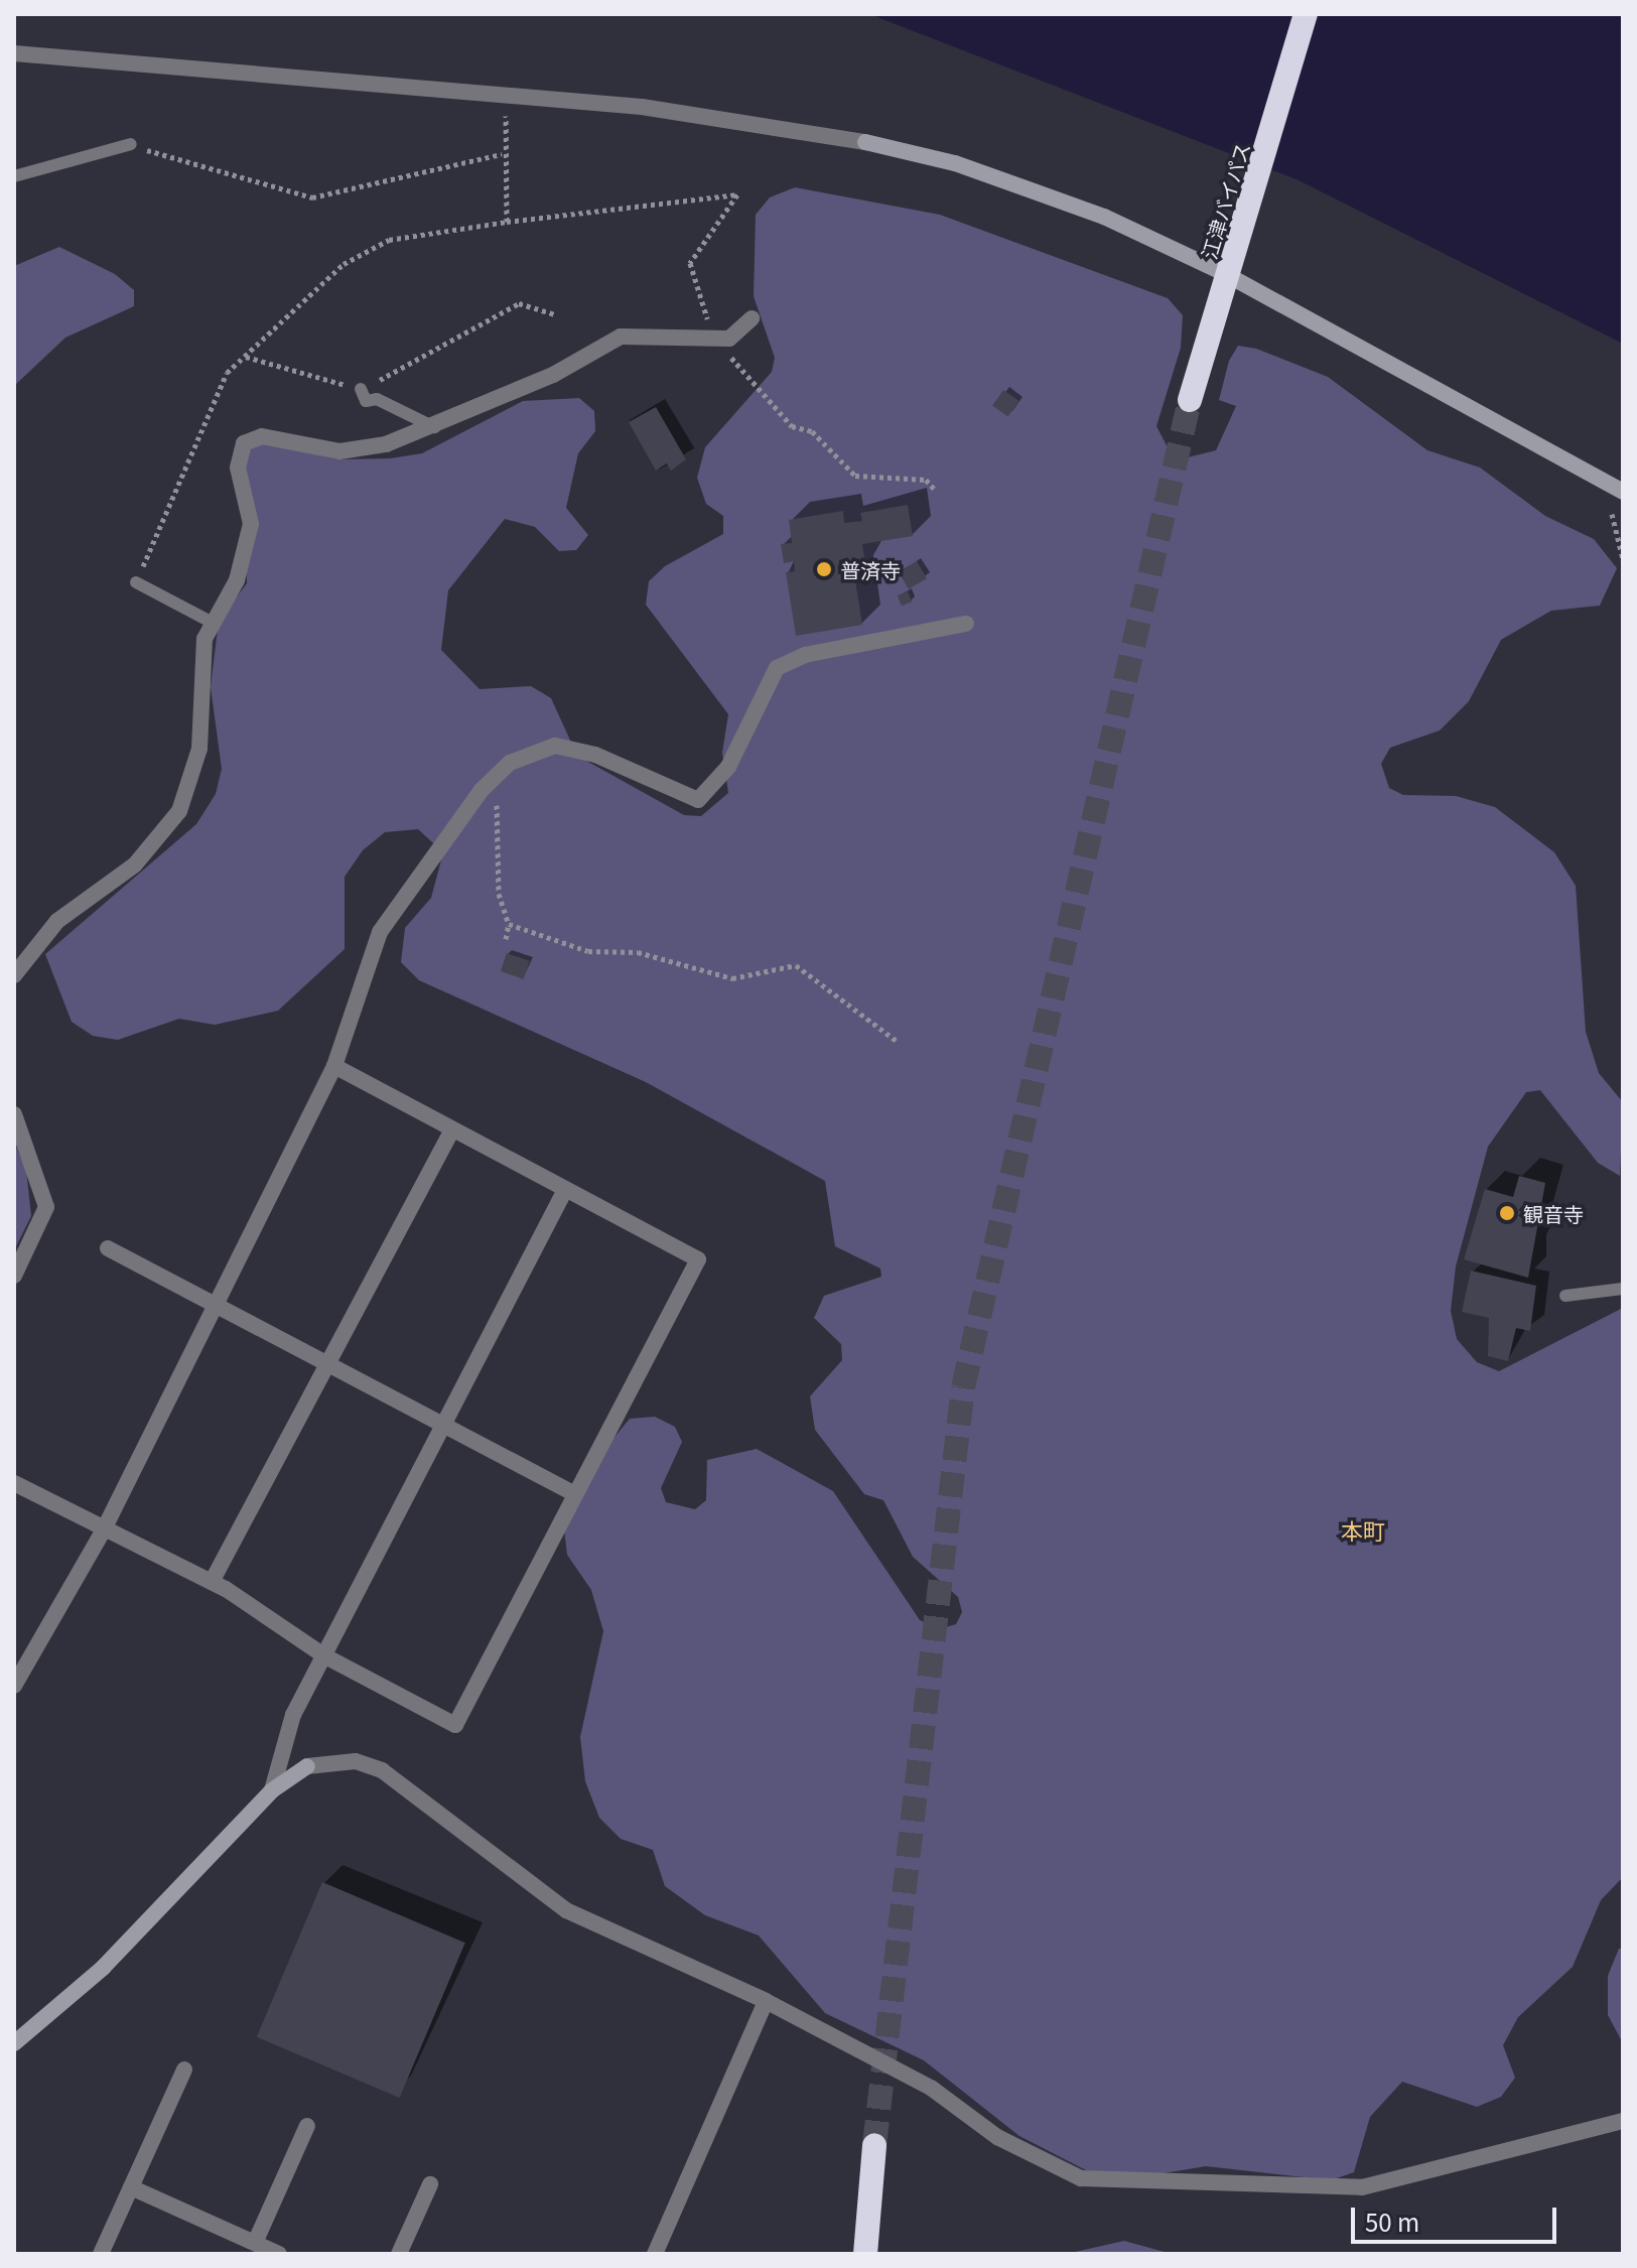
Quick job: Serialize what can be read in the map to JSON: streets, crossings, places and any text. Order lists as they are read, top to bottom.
{
  "streets": {
    "highway": ["江津バイパス"]
  },
  "districts": ["本町"],
  "places": ["普済寺", "観音寺"],
  "scale_bar": "50 m"
}
